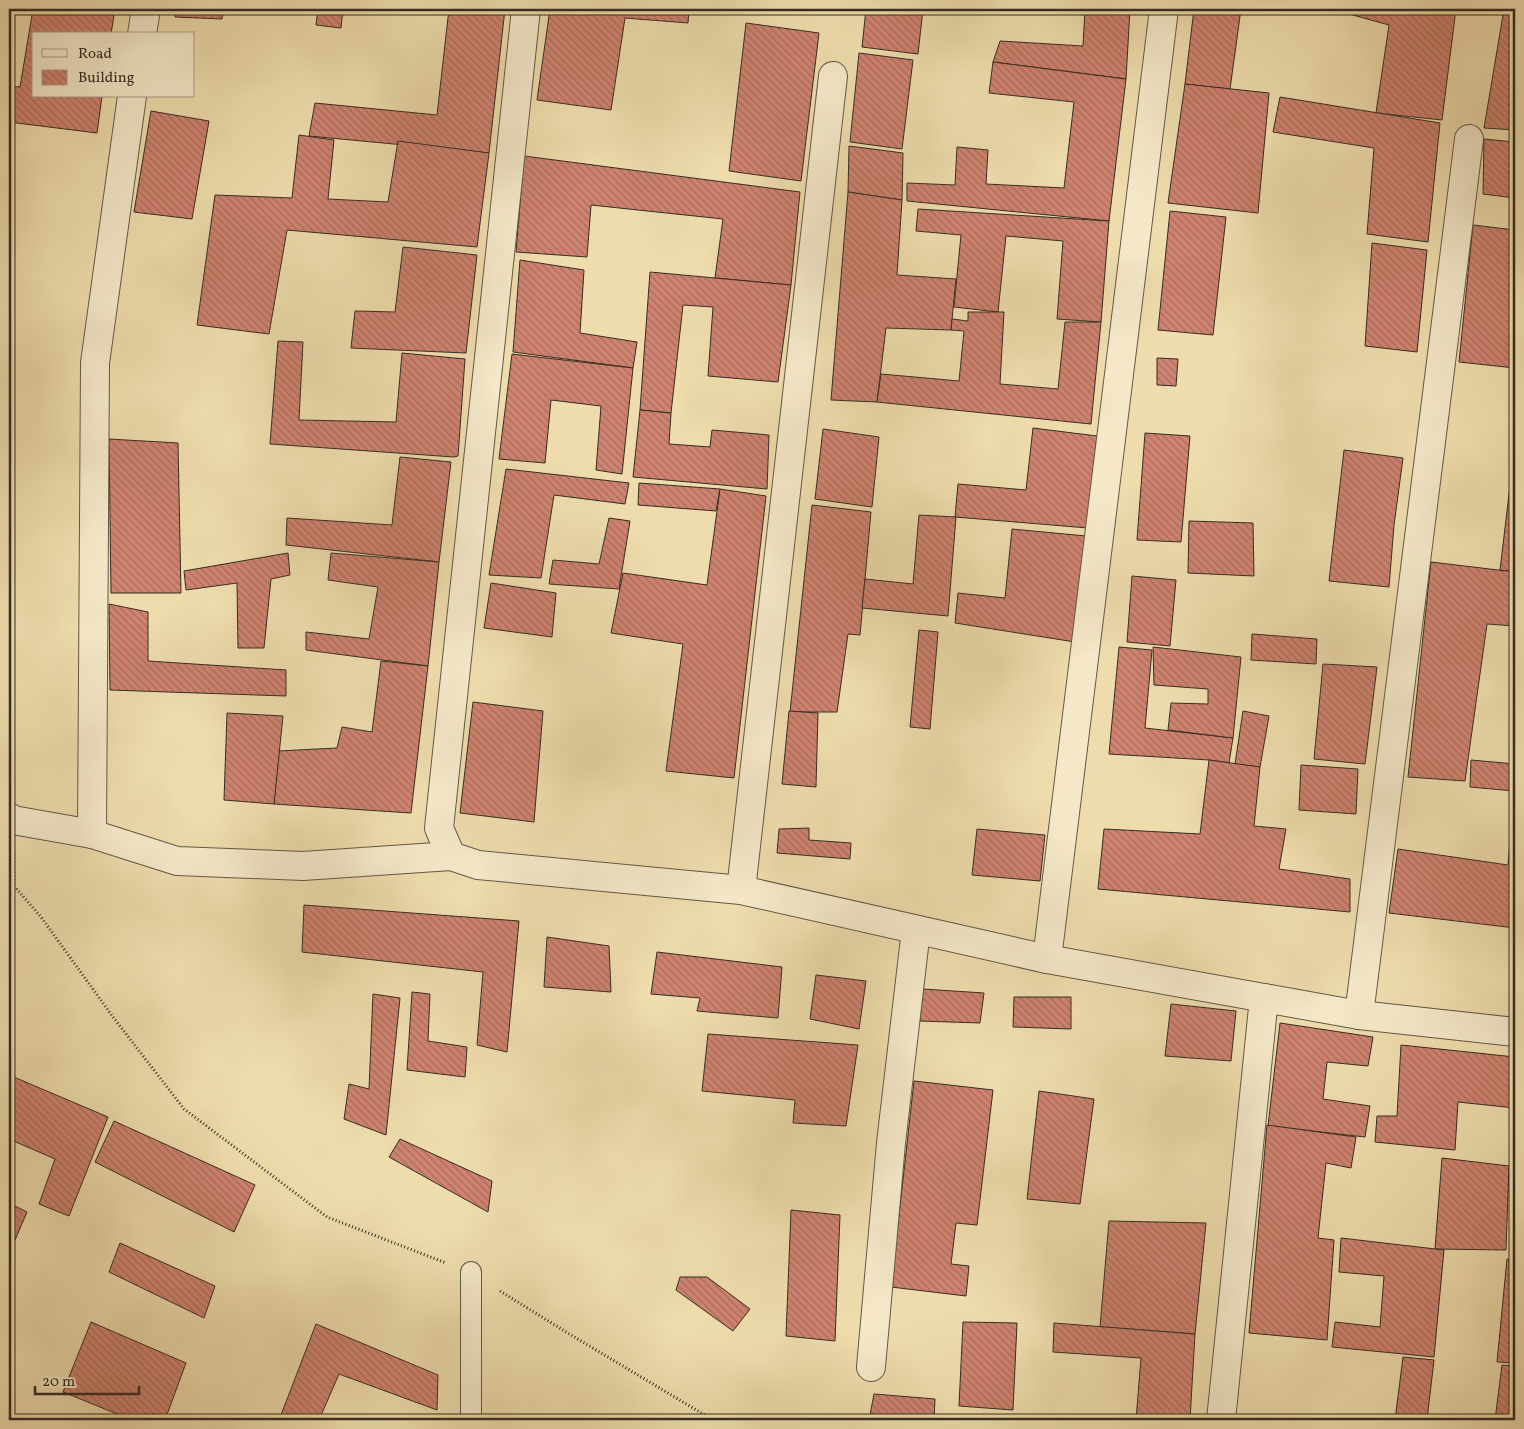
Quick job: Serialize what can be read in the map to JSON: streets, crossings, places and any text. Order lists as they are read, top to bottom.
{
  "legend": ["Road", "Building"],
  "scale_bar": "20 m"
}
